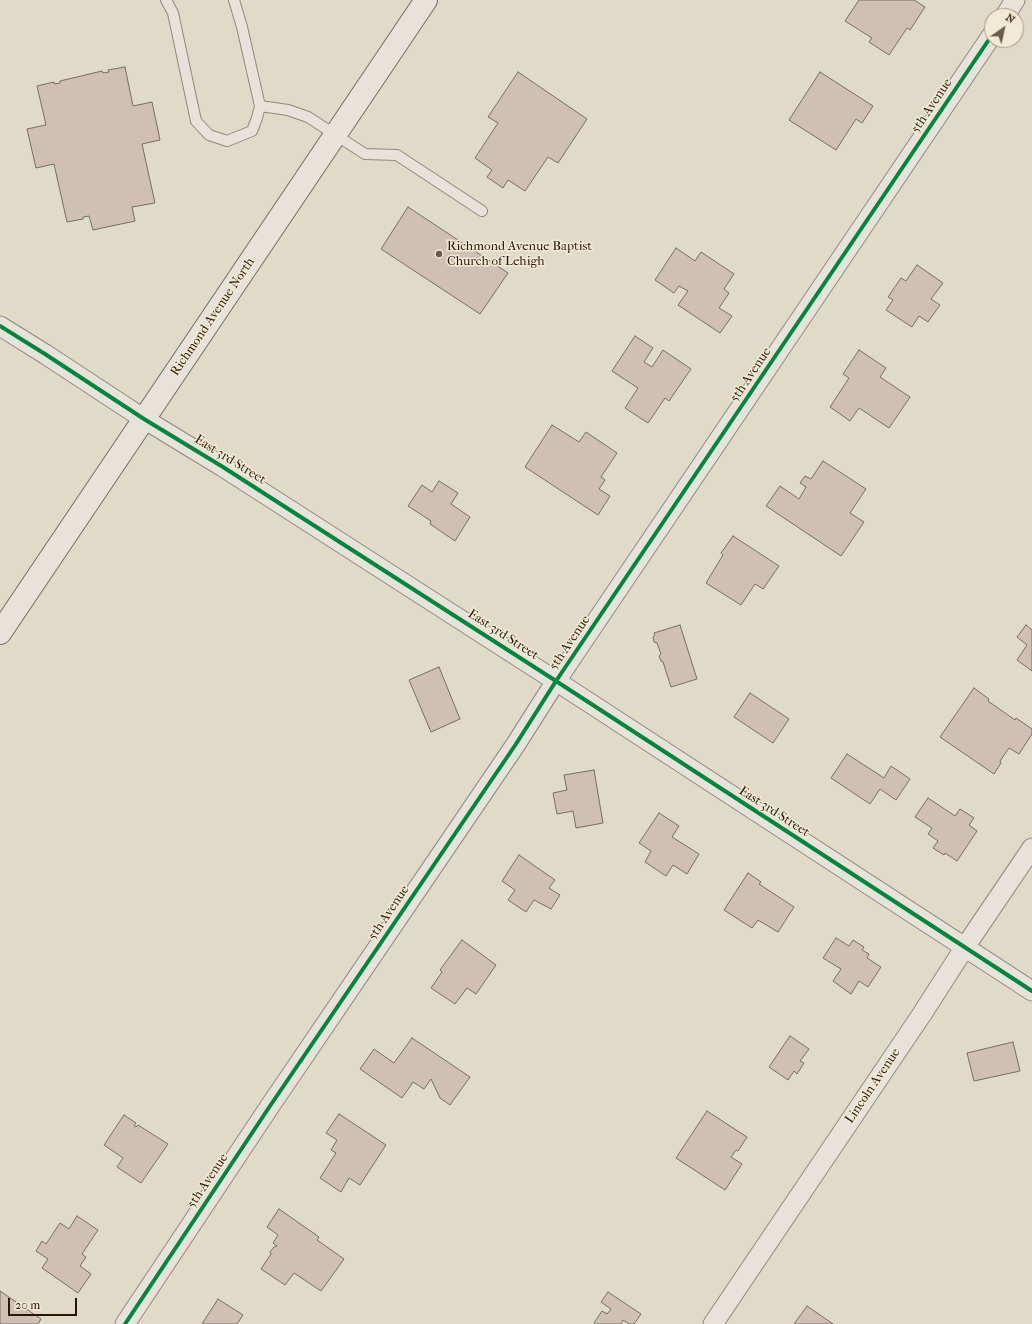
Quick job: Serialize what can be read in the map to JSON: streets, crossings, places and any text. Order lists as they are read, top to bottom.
{
  "streets": {
    "street": [
      "5th Avenue",
      "Richmond Avenue North",
      "East 3rd Street",
      "Lincoln Avenue"
    ]
  },
  "crossings": [
    ["5th Avenue", "East 3rd Street"],
    ["Richmond Avenue North", "East 3rd Street"],
    ["East 3rd Street", "Lincoln Avenue"]
  ],
  "places": ["Richmond Avenue Baptist Church of Lehigh"],
  "scale_bar": "20 m",
  "north": "top right"
}
